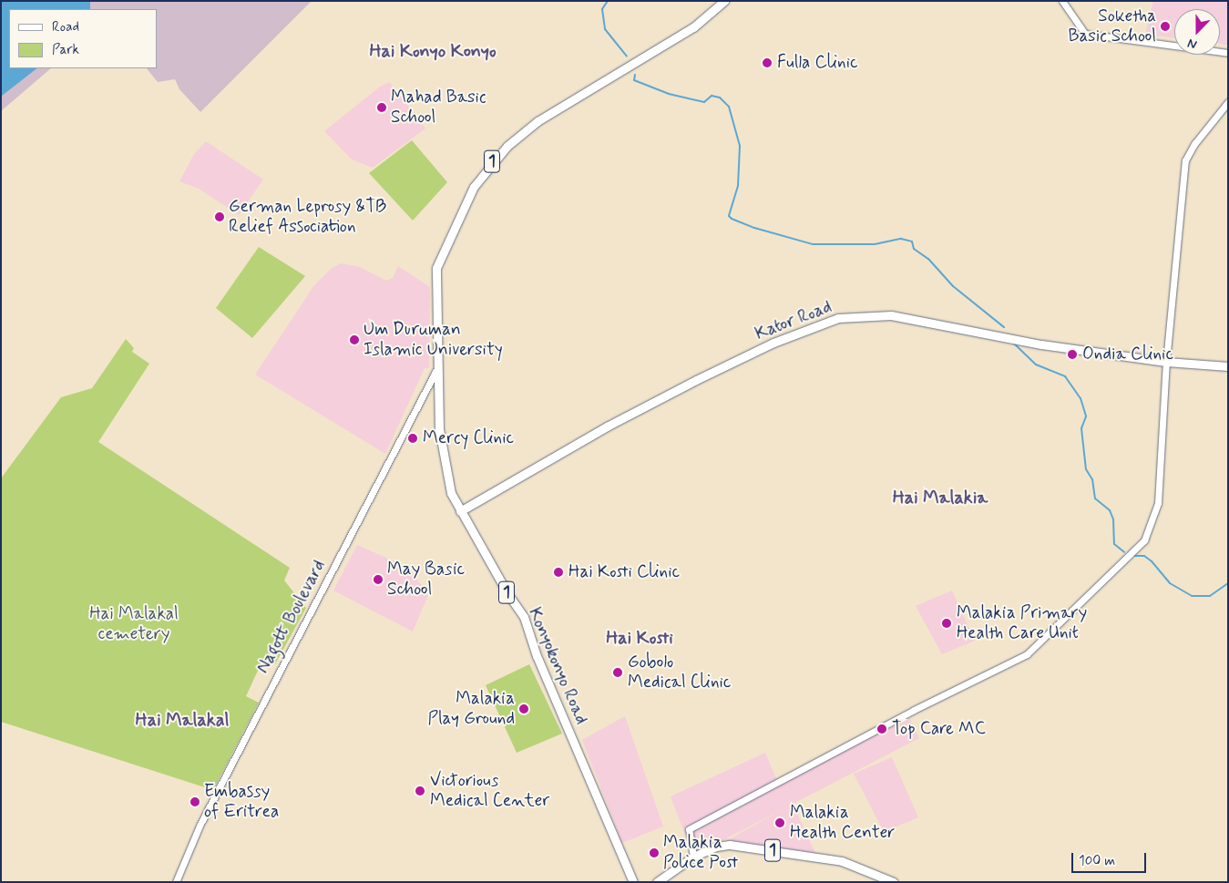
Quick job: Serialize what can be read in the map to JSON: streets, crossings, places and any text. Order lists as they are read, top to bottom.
{
  "streets": {
    "main road": ["1", "Kator Road", "Konyokonyo Road"],
    "street": ["Nagott Boulevard"]
  },
  "crossings": [
    ["Kator Road", "Konyokonyo Road"],
    ["Nagott Boulevard", "Konyokonyo Road"]
  ],
  "districts": [
    "Hai Konyo Konyo",
    "Hai Malakia",
    "Hai Kosti",
    "Hai Malakal"
  ],
  "parks": ["Hai Malakal cemetery"],
  "places": [
    "Soketha Basic School",
    "Fulla Clinic",
    "Mahad Basic School",
    "German Leprosy &TB Relief Association",
    "Um Duruman Islamic University",
    "Ondia Clinic",
    "Mercy Clinic",
    "Hai Kosti Clinic",
    "May Basic School",
    "Malakia Primary Health Care Unit",
    "Gobolo Medical Clinic",
    "Malakia Play Ground",
    "Top Care MC",
    "Victorious Medical Center",
    "Embassy of Eritrea",
    "Malakia Health Center",
    "Malakia Police Post"
  ],
  "legend": ["Road", "Park"],
  "scale_bar": "100 m",
  "north": "bottom"
}
